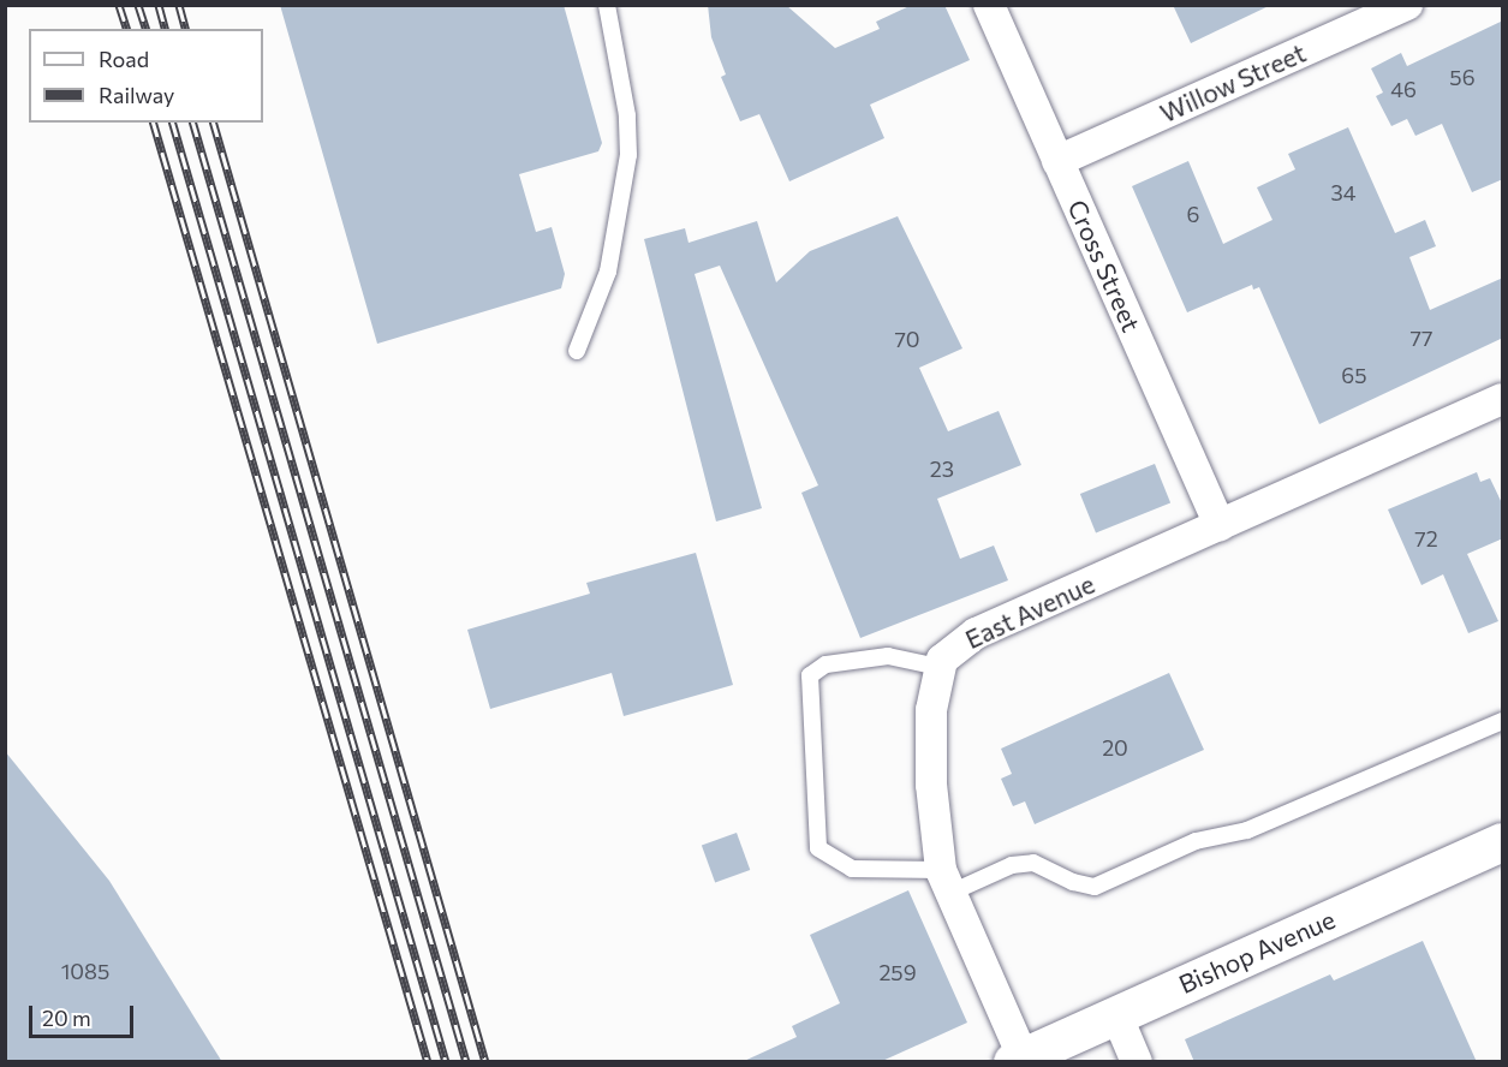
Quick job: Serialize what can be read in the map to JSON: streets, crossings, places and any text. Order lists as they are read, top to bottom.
{
  "streets": {
    "street": [
      "Willow Street",
      "Cross Street",
      "East Avenue",
      "Bishop Avenue"
    ]
  },
  "crossings": [
    ["Willow Street", "Cross Street"],
    ["Cross Street", "East Avenue"],
    ["East Avenue", "Bishop Avenue"]
  ],
  "house_numbers": [
    "56",
    "46",
    "34",
    "6",
    "77",
    "70",
    "65",
    "23",
    "72",
    "20",
    "1085",
    "259"
  ],
  "legend": ["Road", "Railway"],
  "scale_bar": "20 m"
}
